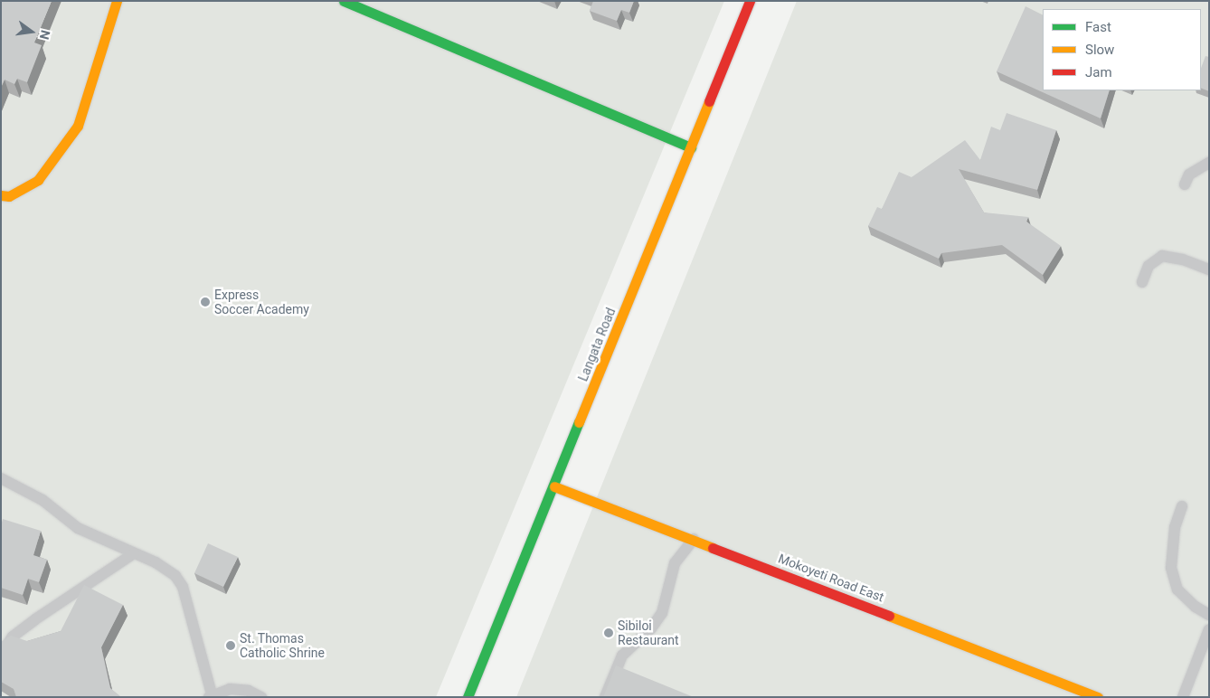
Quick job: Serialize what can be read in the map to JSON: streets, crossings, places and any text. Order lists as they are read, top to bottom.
{
  "streets": {
    "street": ["Langata Road", "Mokoyeti Road East"]
  },
  "crossings": [
    ["Langata Road", "Mokoyeti Road East"]
  ],
  "places": ["Express Soccer Academy", "Sibiloi Restaurant", "St. Thomas Catholic Shrine"],
  "legend": ["Fast", "Slow", "Jam"],
  "north": "right"
}
